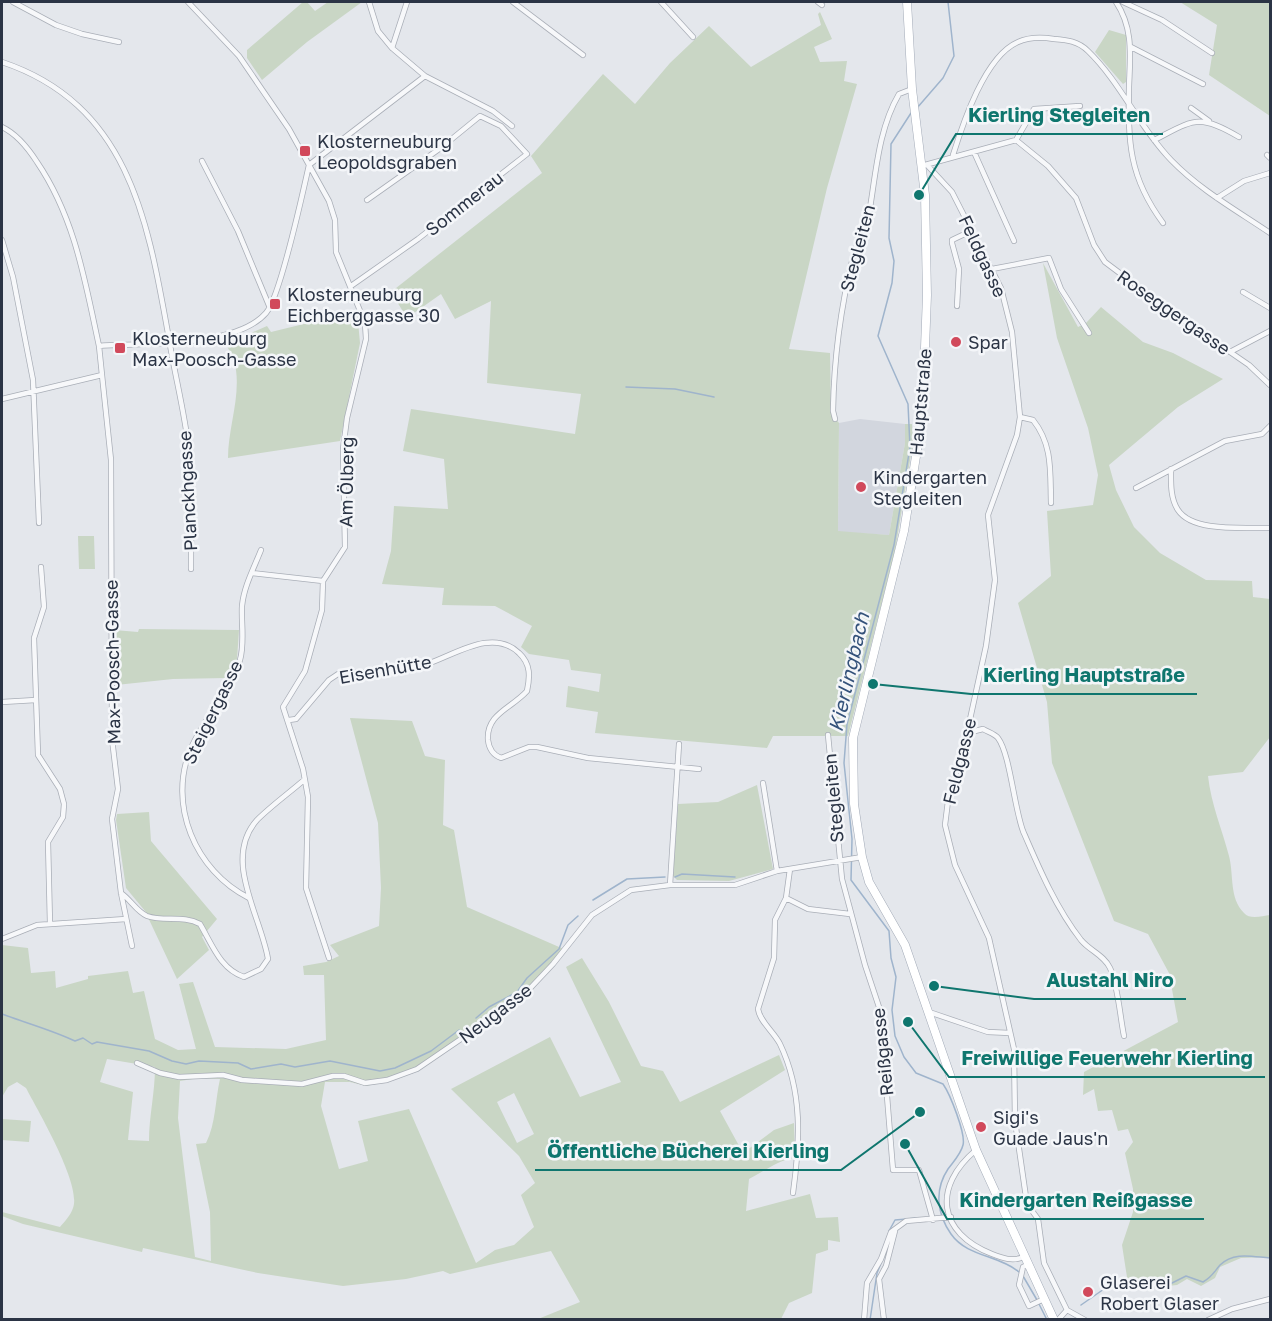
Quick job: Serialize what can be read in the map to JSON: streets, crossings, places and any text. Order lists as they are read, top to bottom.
{
  "streets": {
    "main road": ["Hauptstraße"],
    "street": [
      "Sommerau",
      "Stegleiten",
      "Feldgasse",
      "Roseggergasse",
      "Am Ölberg",
      "Planckhgasse",
      "Max-Poosch-Gasse",
      "Eisenhütte",
      "Steigergasse",
      "Neugasse",
      "Reißgasse"
    ]
  },
  "crossings": [
    ["Sommerau", "Am Ölberg"],
    ["Stegleiten", "Hauptstraße"],
    ["Stegleiten", "Neugasse"],
    ["Stegleiten", "Reißgasse"],
    ["Feldgasse", "Hauptstraße"],
    ["Hauptstraße", "Neugasse"],
    ["Neugasse", "Reißgasse"]
  ],
  "water": ["Kierlingbach"],
  "places": {
    "transit": ["Klosterneuburg Leopoldsgraben", "Klosterneuburg Eichberggasse 30", "Klosterneuburg Max-Poosch-Gasse"],
    "other": [
      "Kierling Stegleiten",
      "Spar",
      "Kindergarten Stegleiten",
      "Kierling Hauptstraße",
      "Alustahl Niro",
      "Freiwillige Feuerwehr Kierling",
      "Öffentliche Bücherei Kierling",
      "Sigi's Guade Jaus'n",
      "Kindergarten Reißgasse",
      "Glaserei Robert Glaser"
    ]
  }
}
